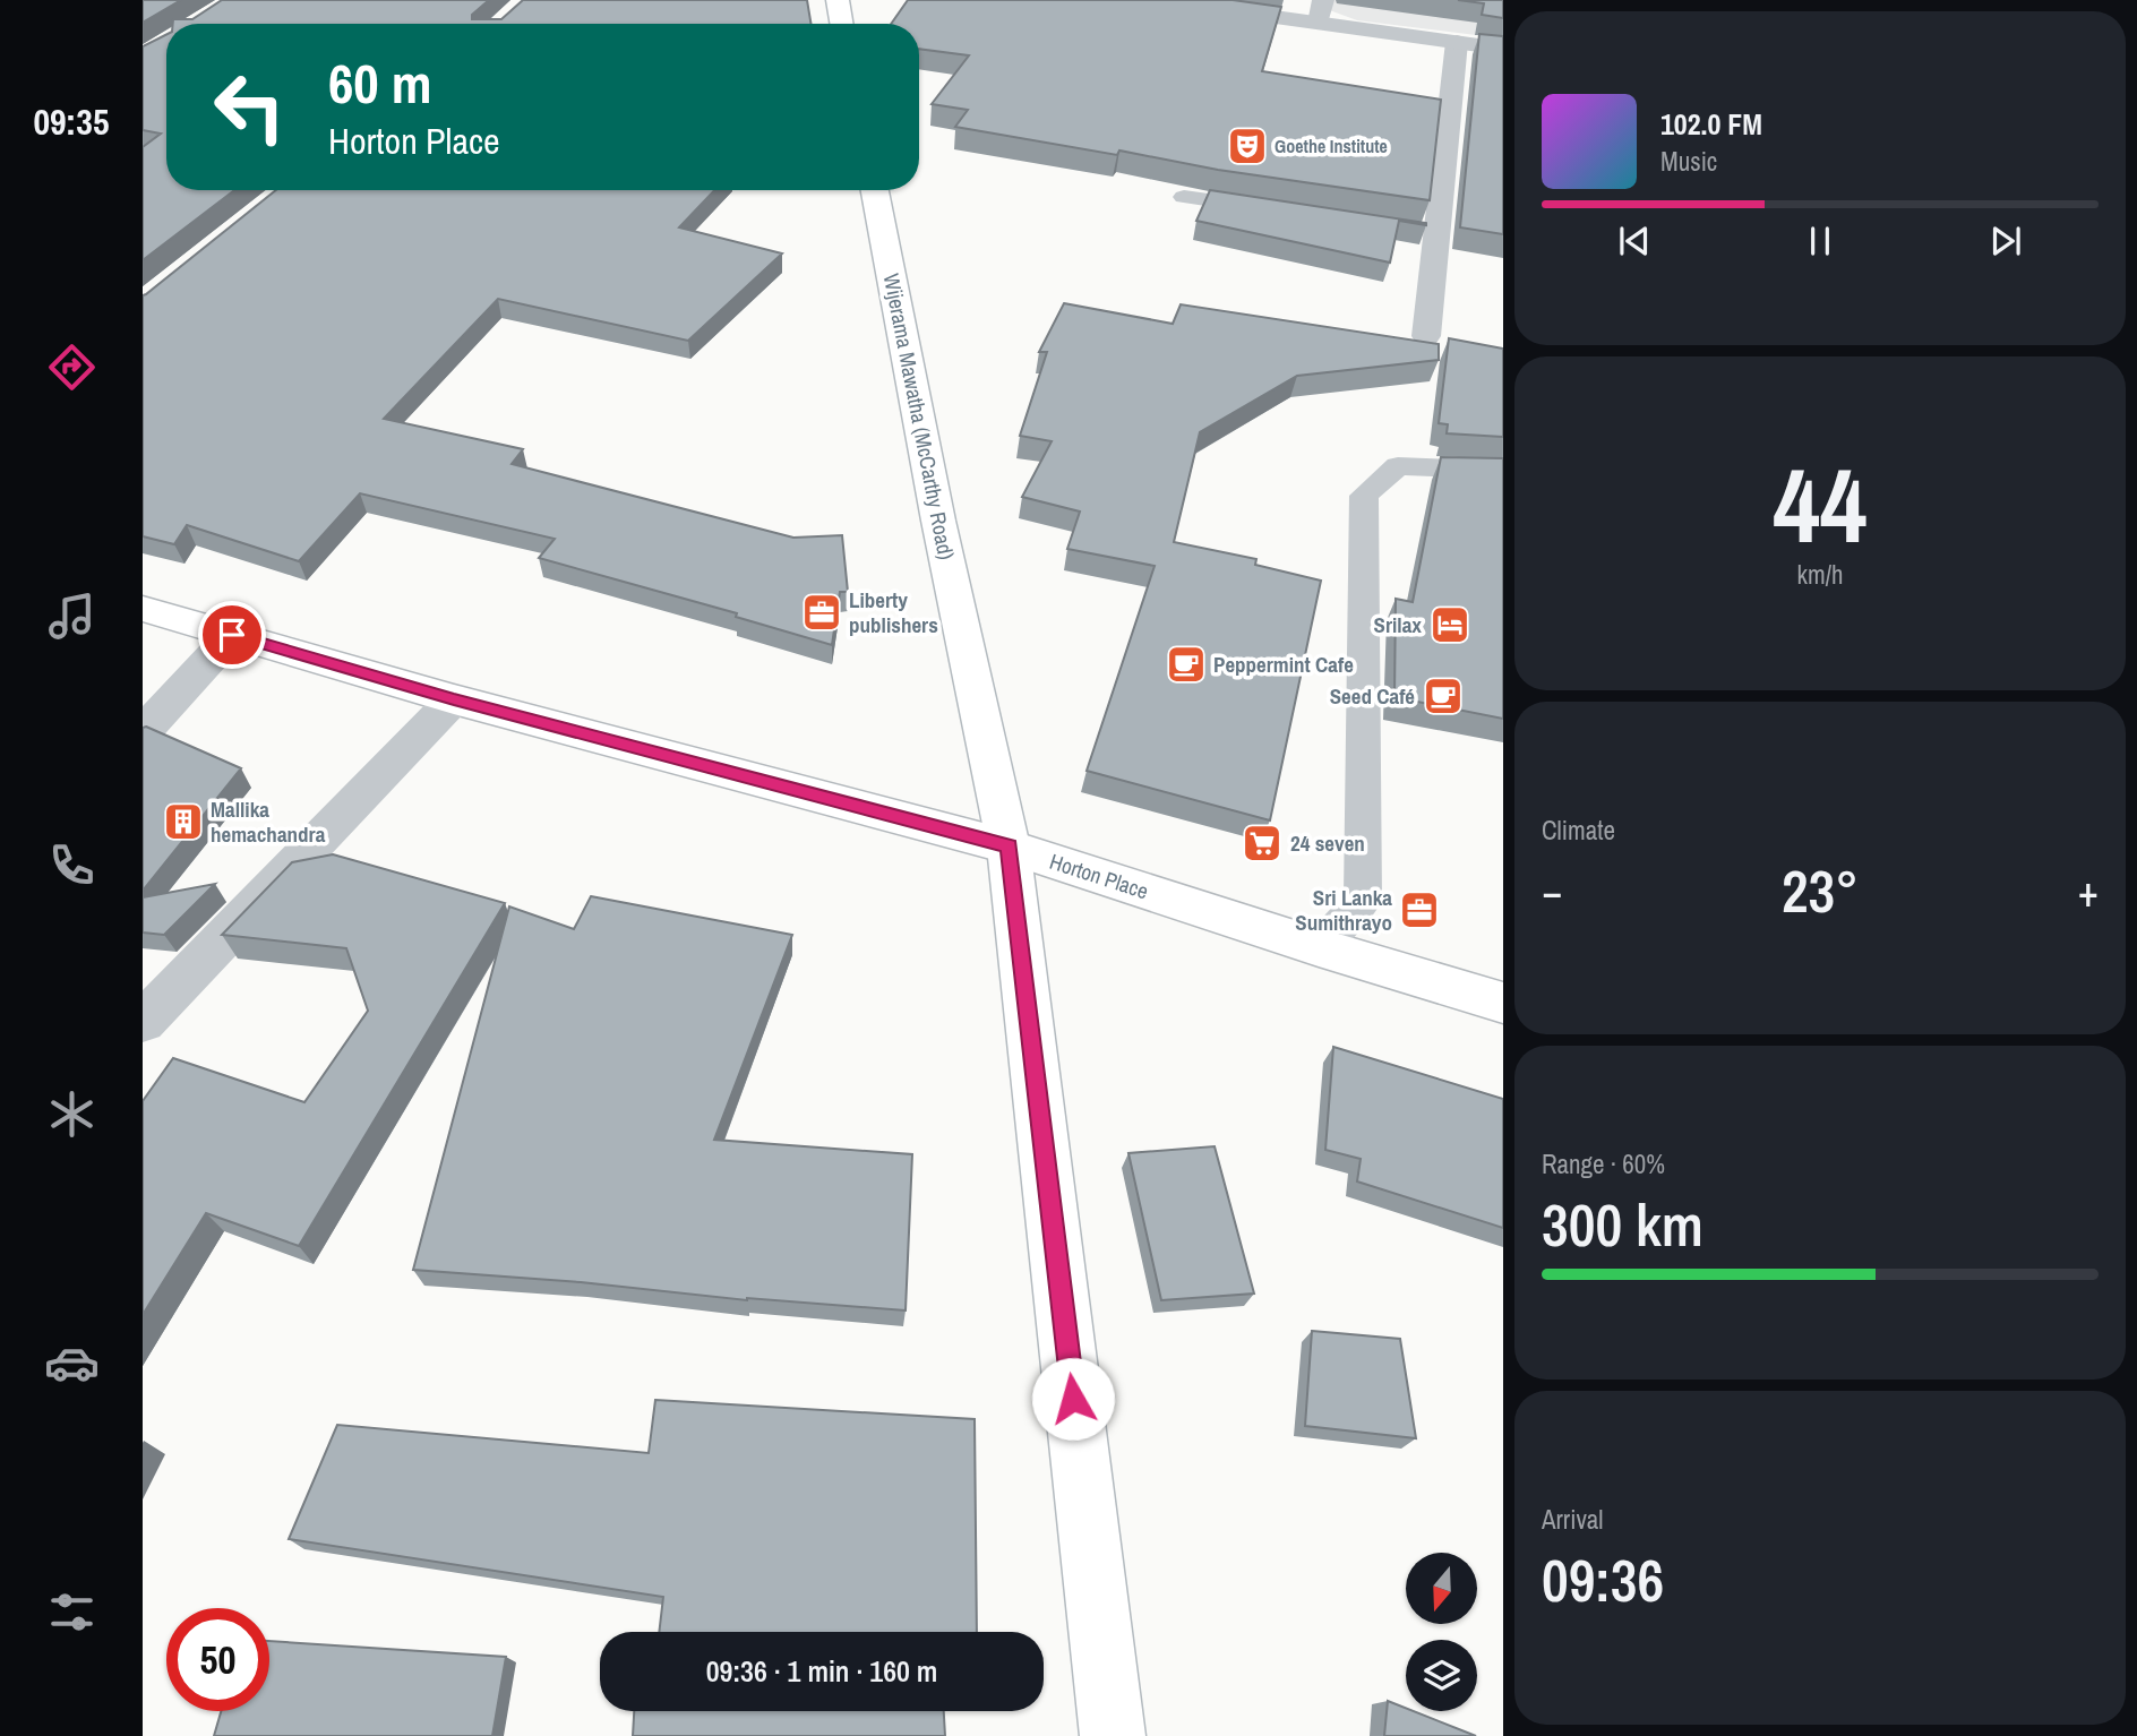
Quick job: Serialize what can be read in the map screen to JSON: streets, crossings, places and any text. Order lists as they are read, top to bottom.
{
  "streets": {
    "main road": ["Wijerama Mawatha (McCarthy Road)", "Horton Place"]
  },
  "crossings": [
    ["Wijerama Mawatha (McCarthy Road)", "Horton Place"]
  ],
  "places": {
    "theatre": ["Goethe Institute"],
    "office": ["Liberty publishers", "Sri Lanka Sumithrayo"],
    "hotel": ["Srilax"],
    "cafe": ["Peppermint Cafe", "Seed Café"],
    "building": ["Mallika hemachandra"],
    "supermarket": ["24 seven"]
  },
  "north": "bottom",
  "page": {
    "tabs": "09:35",
    "turn": ["60 m", "Horton Place"],
    "song": ["102.0 FM", "Music"],
    "tile": [
      ["44", "km/h"],
      "Climate",
      ["Range · 60%", "300 km"],
      ["Arrival", "09:36"]
    ],
    "heat": ["−", "23°", "+"],
    "limit": "50",
    "trip": "09:36 · 1 min · 160 m"
  }
}
